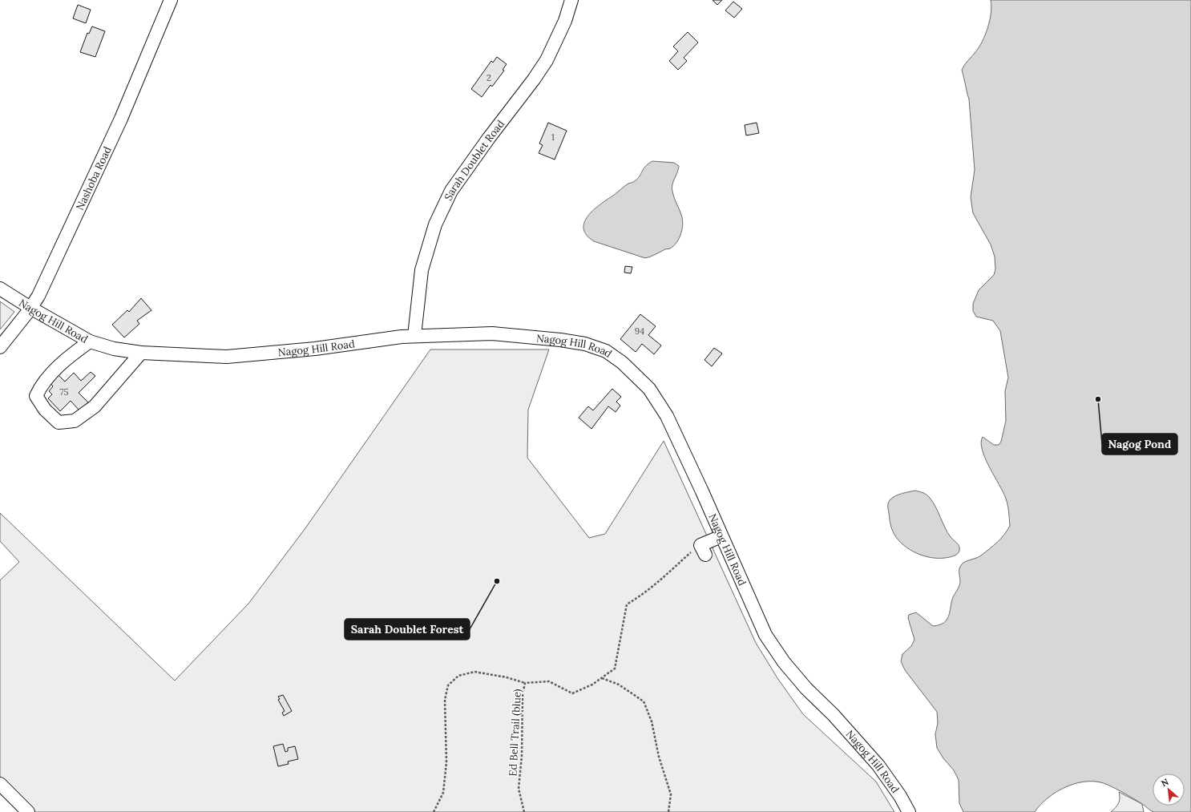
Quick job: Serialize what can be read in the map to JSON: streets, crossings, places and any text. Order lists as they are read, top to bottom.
{
  "streets": {
    "street": ["Sarah Doublet Road", "Nashoba Road", "Nagog Hill Road"],
    "path": ["Ed Bell Trail (blue)"]
  },
  "crossings": [
    ["Sarah Doublet Road", "Nagog Hill Road"],
    ["Nashoba Road", "Nagog Hill Road"]
  ],
  "places": ["Nagog Pond", "Sarah Doublet Forest"],
  "house_numbers": [
    "2",
    "1",
    "94",
    "75"
  ],
  "north": "top left"
}
